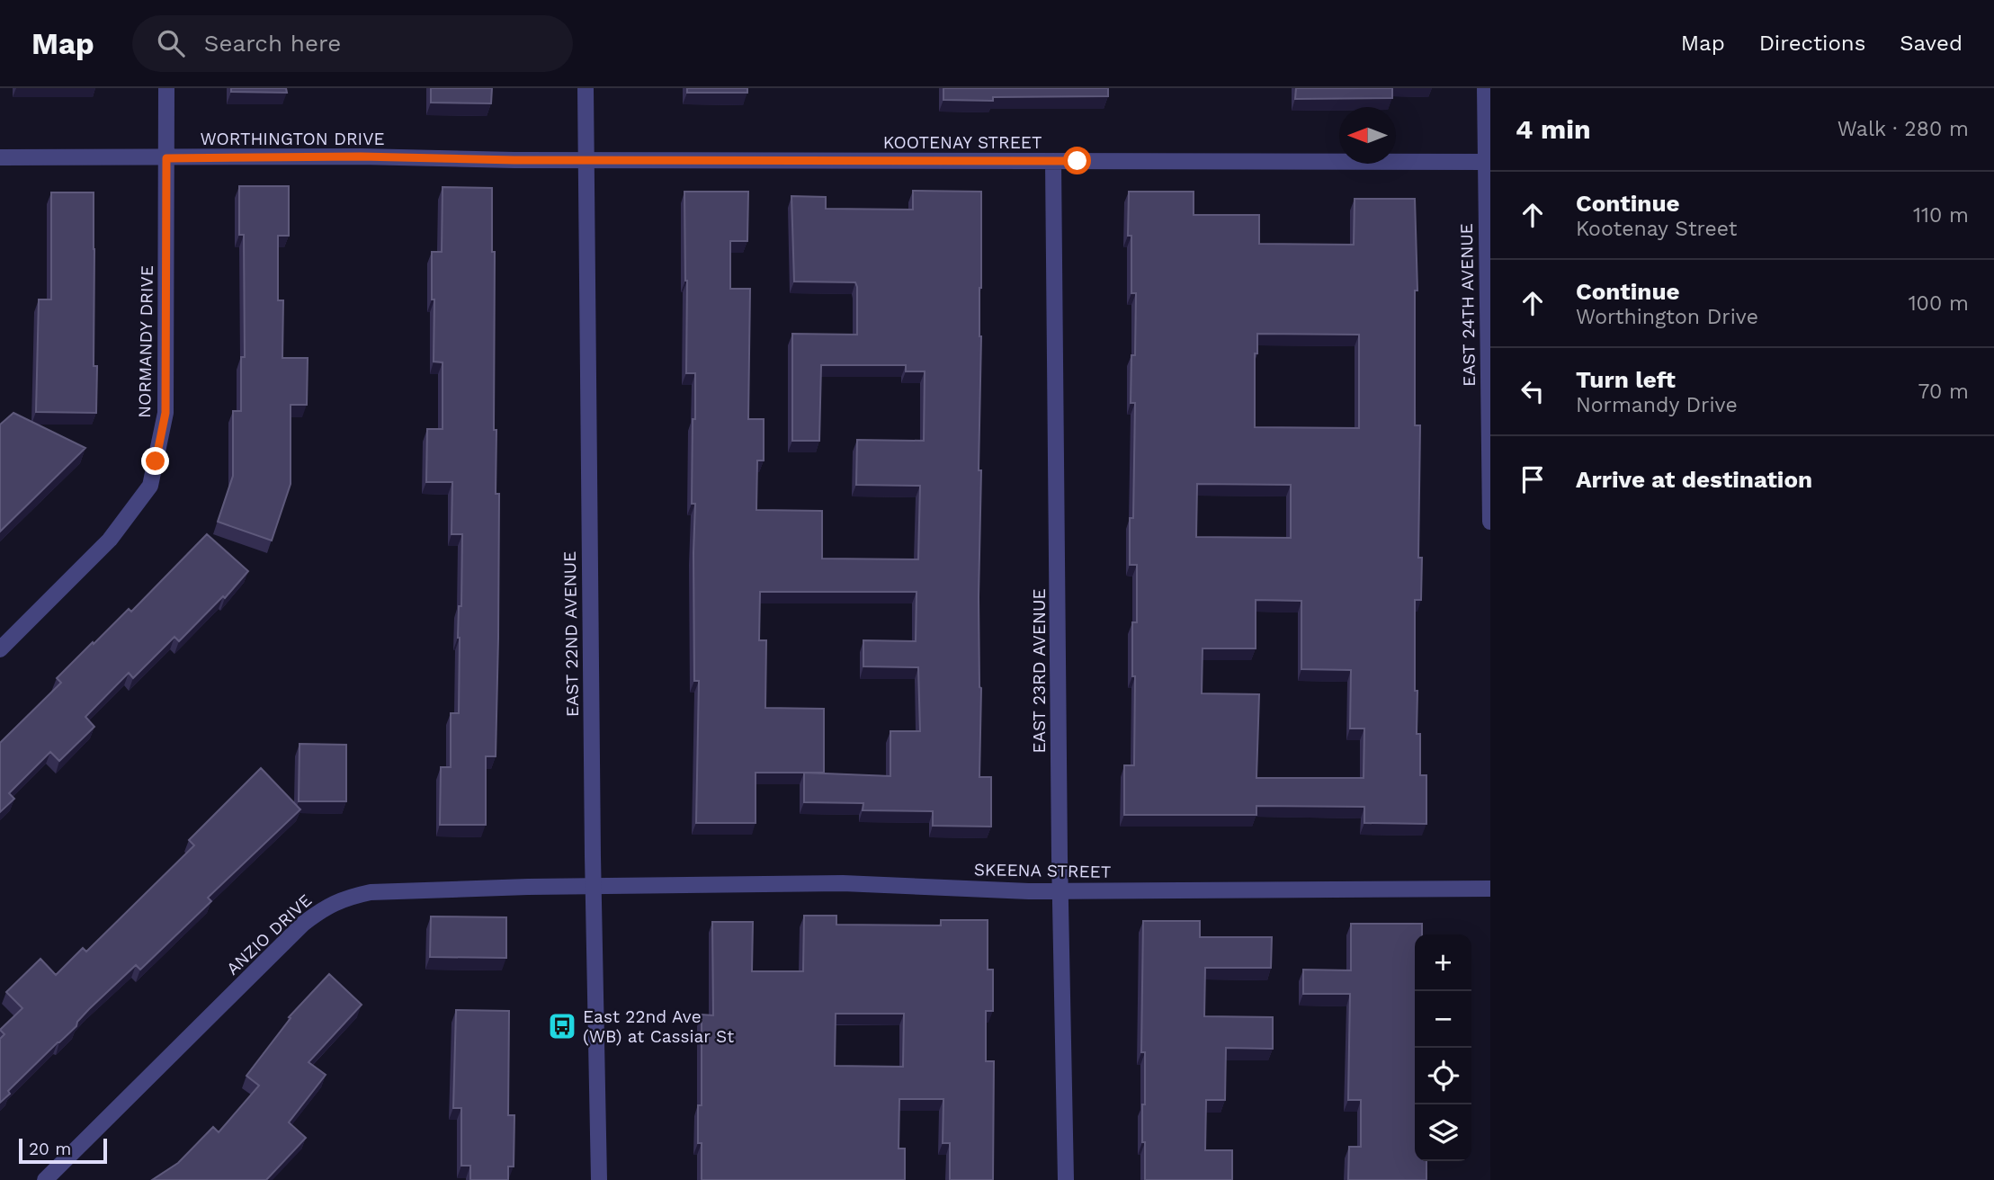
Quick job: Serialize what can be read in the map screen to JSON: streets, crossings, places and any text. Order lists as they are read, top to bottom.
{
  "streets": {
    "street": [
      "WORTHINGTON DRIVE",
      "KOOTENAY STREET",
      "EAST 24TH AVENUE",
      "NORMANDY DRIVE",
      "EAST 22ND AVENUE",
      "EAST 23RD AVENUE",
      "SKEENA STREET",
      "ANZIO DRIVE"
    ]
  },
  "crossings": [
    ["WORTHINGTON DRIVE", "KOOTENAY STREET"],
    ["WORTHINGTON DRIVE", "NORMANDY DRIVE"],
    ["WORTHINGTON DRIVE", "EAST 22ND AVENUE"],
    ["KOOTENAY STREET", "EAST 24TH AVENUE"],
    ["KOOTENAY STREET", "EAST 22ND AVENUE"],
    ["KOOTENAY STREET", "EAST 23RD AVENUE"],
    ["EAST 22ND AVENUE", "SKEENA STREET"],
    ["EAST 22ND AVENUE", "ANZIO DRIVE"],
    ["EAST 23RD AVENUE", "SKEENA STREET"],
    ["SKEENA STREET", "ANZIO DRIVE"]
  ],
  "places": {
    "bus stop": ["East 22nd Ave (WB) at Cassiar St"]
  },
  "scale_bar": "20 m",
  "north": "left",
  "page": {
    "header": "Map",
    "search": "Search here",
    "nav": ["Map", "Directions", "Saved"],
    "heading": ["4 min", "Walk · 280 m"],
    "list": [
      ["Continue", "Kootenay Street", "110 m"],
      ["Continue", "Worthington Drive", "100 m"],
      ["Turn left", "Normandy Drive", "70 m"],
      "Arrive at destination"
    ],
    "map_buttons": ["+", "−"],
    "scale": "20 m"
  }
}
